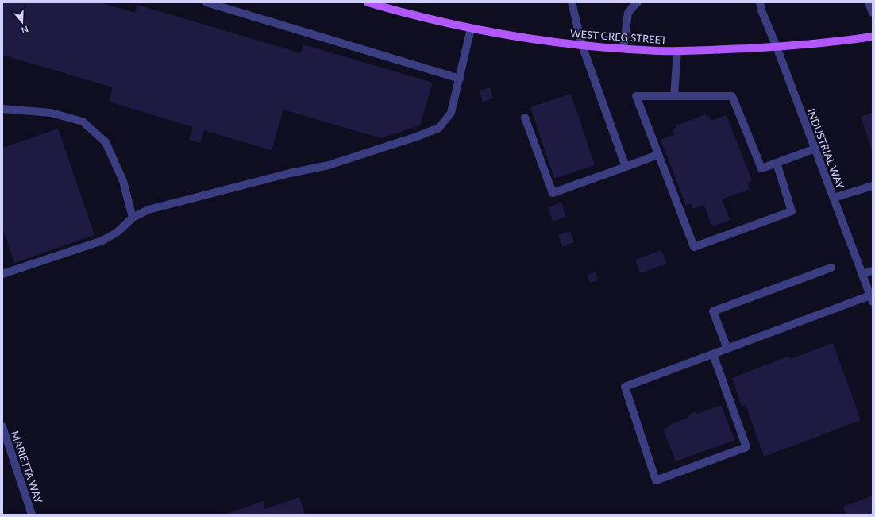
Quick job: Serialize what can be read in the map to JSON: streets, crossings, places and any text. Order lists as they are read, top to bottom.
{
  "streets": {
    "main road": ["WEST GREG STREET"],
    "street": ["INDUSTRIAL WAY", "MARIETTA WAY"]
  },
  "crossings": [
    ["WEST GREG STREET", "INDUSTRIAL WAY"]
  ],
  "north": "bottom"
}
